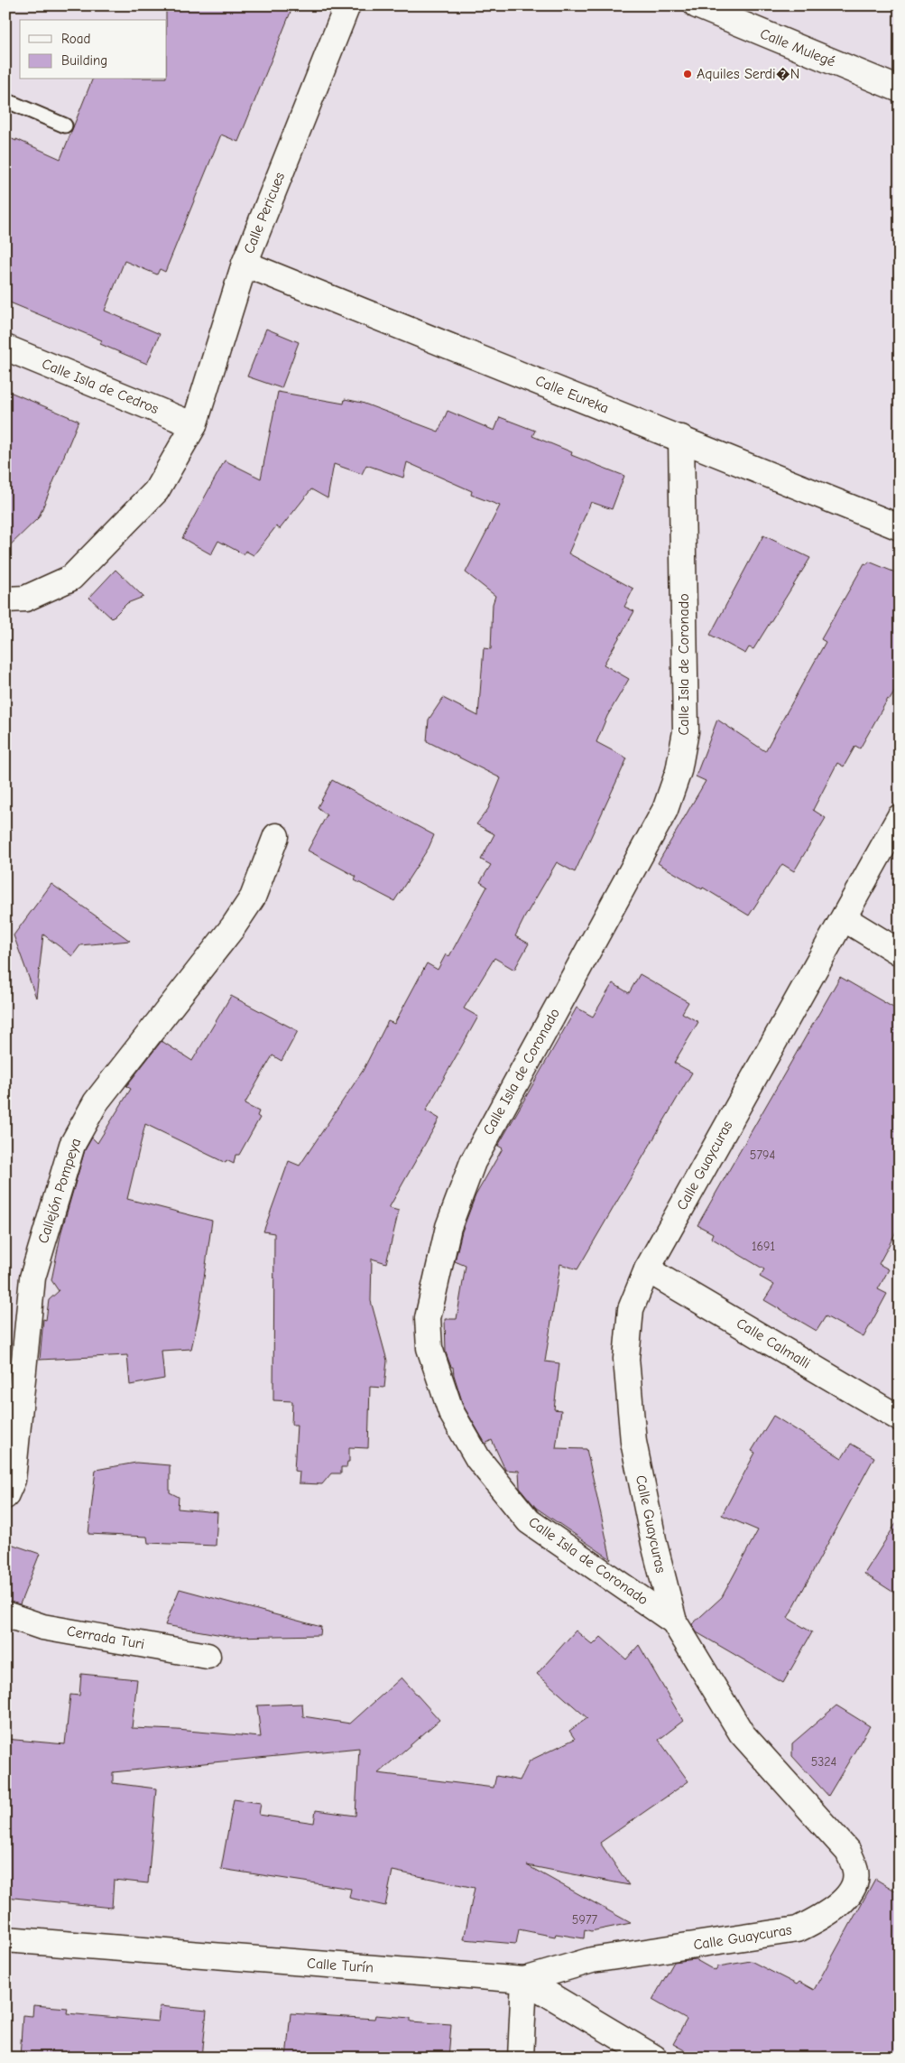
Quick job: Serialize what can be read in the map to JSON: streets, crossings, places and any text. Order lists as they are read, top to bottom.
{
  "streets": {
    "street": [
      "Calle Mulegé",
      "Calle Pericues",
      "Calle Isla de Cedros",
      "Calle Eureka",
      "Calle Isla de Coronado",
      "Calle Guaycuras",
      "Callejón Pompeya",
      "Calle Calmalli",
      "Cerrada Turi",
      "Calle Turín"
    ]
  },
  "crossings": [
    ["Calle Pericues", "Calle Isla de Cedros"],
    ["Calle Pericues", "Calle Eureka"],
    ["Calle Eureka", "Calle Isla de Coronado"],
    ["Calle Isla de Coronado", "Calle Guaycuras"],
    ["Calle Guaycuras", "Calle Calmalli"],
    ["Calle Guaycuras", "Calle Turín"]
  ],
  "places": ["Aquiles Serdi�N"],
  "house_numbers": [
    "5794",
    "1691",
    "5324",
    "5977"
  ],
  "legend": ["Road", "Building"]
}
